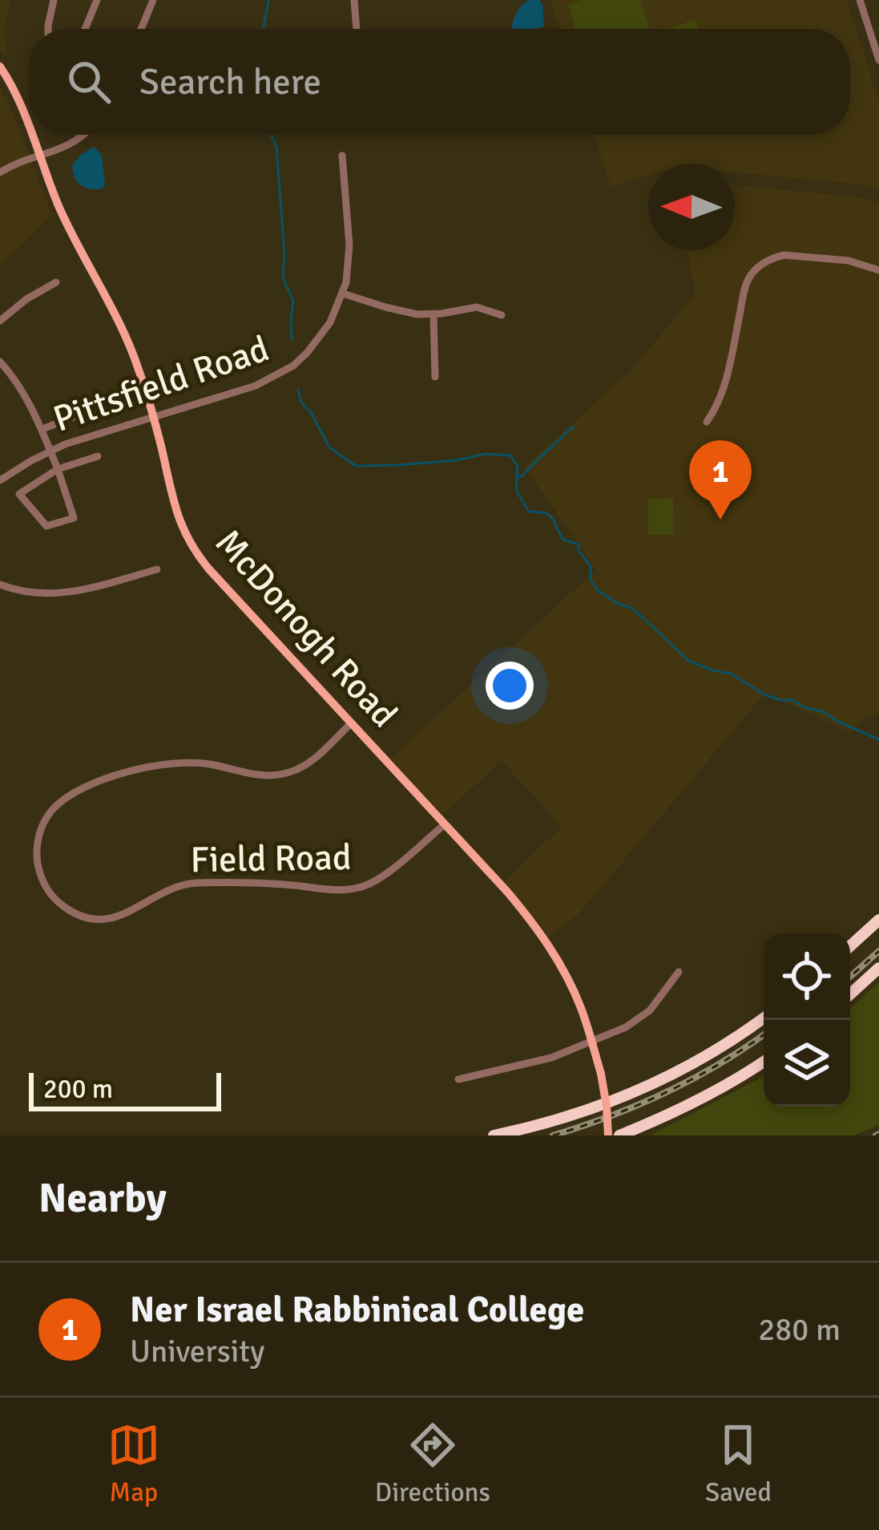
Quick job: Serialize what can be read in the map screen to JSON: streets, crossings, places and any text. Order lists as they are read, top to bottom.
{
  "streets": {
    "main road": ["McDonogh Road"],
    "street": ["Pittsfield Road", "Field Road"]
  },
  "crossings": [
    ["Pittsfield Road", "McDonogh Road"],
    ["McDonogh Road", "Field Road"]
  ],
  "scale_bar": "200 m",
  "north": "left",
  "page": {
    "search": "Search here",
    "pins": "1",
    "scale": "200 m",
    "heading": "Nearby",
    "list": [
      {
        "mark": "1",
        "name": "Ner Israel Rabbinical College",
        "note": "University",
        "value": "280 m"
      }
    ],
    "nav": ["Map", "Directions", "Saved"]
  }
}
